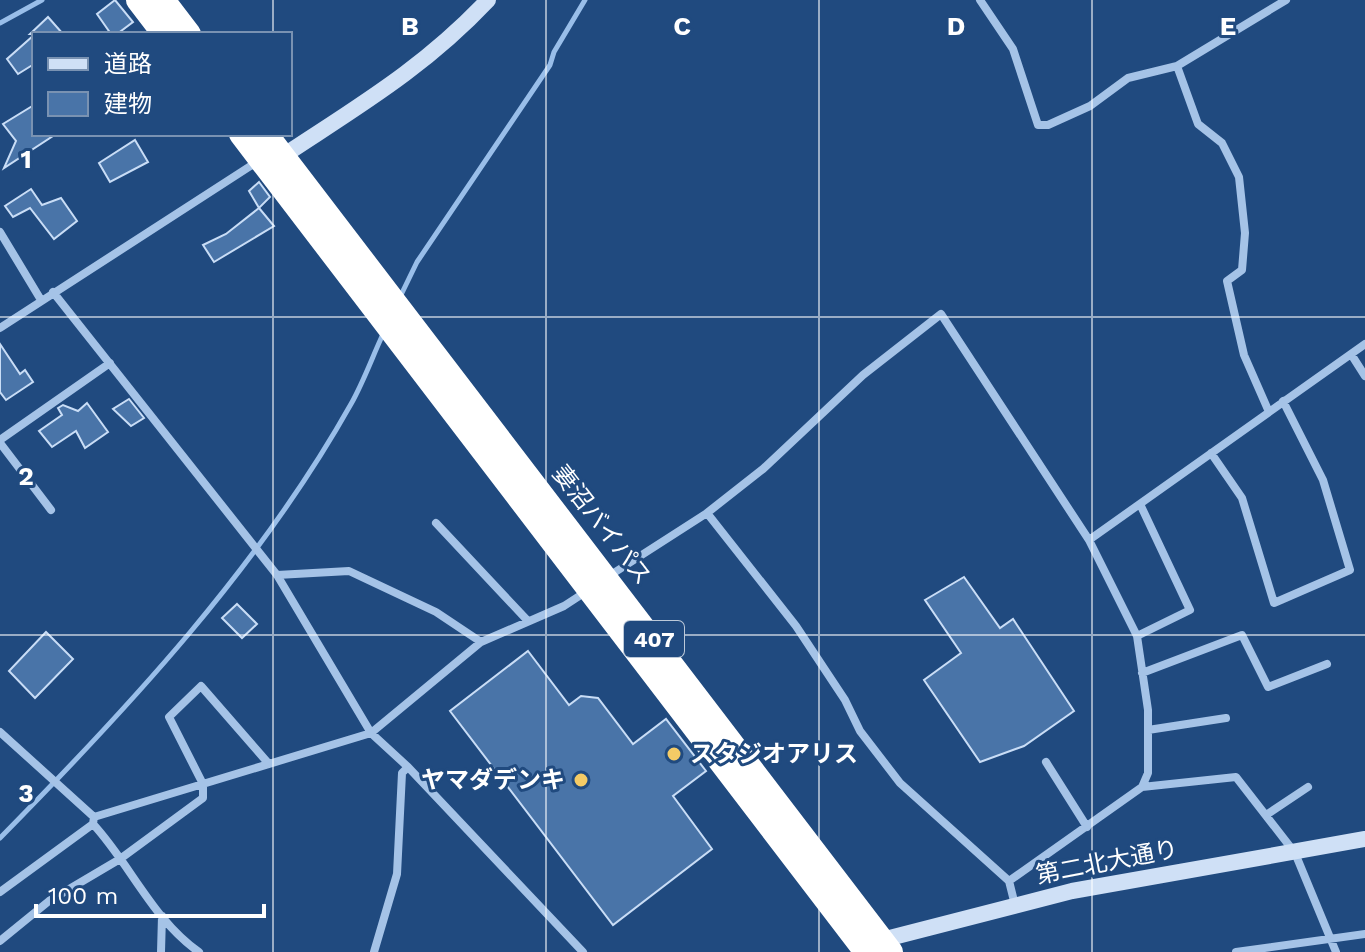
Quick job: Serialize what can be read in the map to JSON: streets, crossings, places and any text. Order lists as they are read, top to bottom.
{
  "streets": {
    "highway": ["妻沼バイパス", "407"],
    "street": ["第二北大通り"]
  },
  "crossings": [
    ["妻沼バイパス", "第二北大通り"]
  ],
  "places": ["スタジオアリス", "ヤマダデンキ"],
  "legend": ["道路", "建物"],
  "scale_bar": "100 m",
  "grid": {
    "columns": [
      "B",
      "C",
      "D",
      "E"
    ],
    "rows": ["1", "2", "3"]
  }
}
